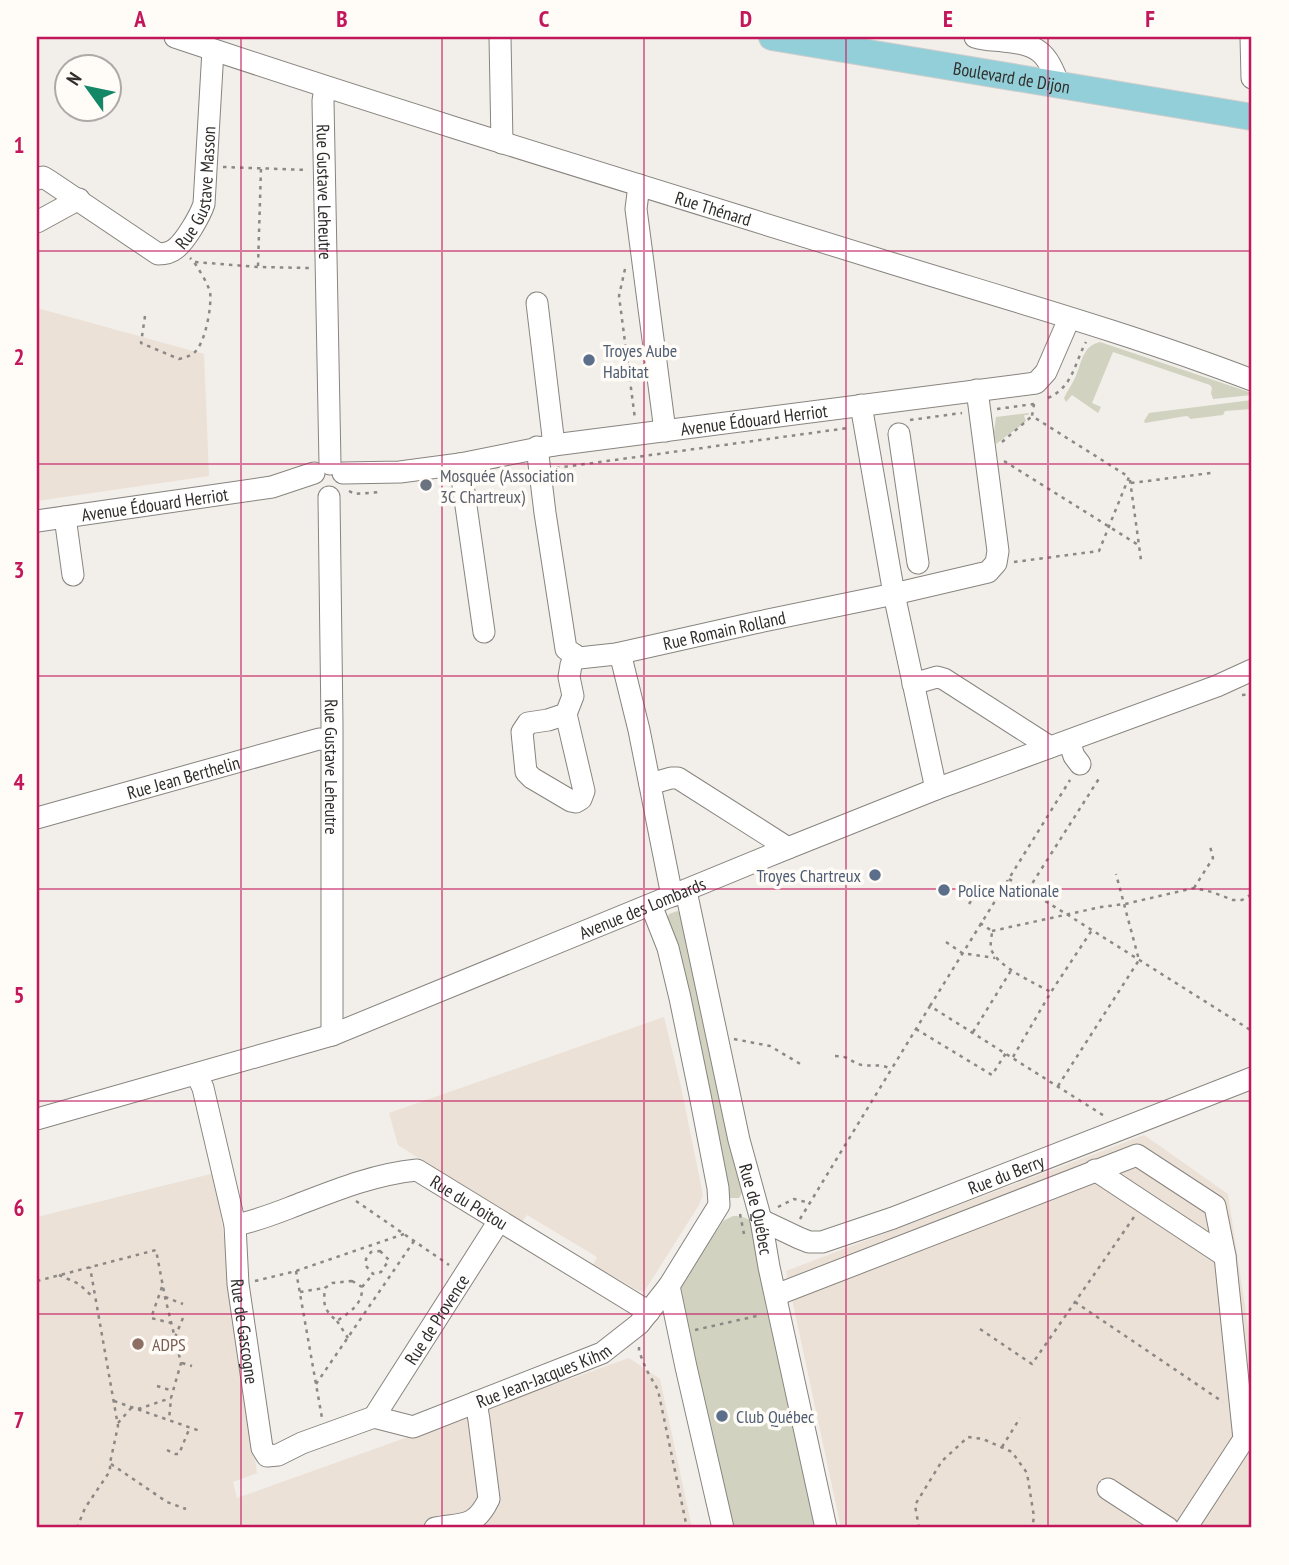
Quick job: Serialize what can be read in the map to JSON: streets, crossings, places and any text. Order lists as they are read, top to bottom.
{
  "streets": {
    "main road": ["Boulevard de Dijon"],
    "street": [
      "Rue Gustave Masson",
      "Rue Gustave Leheutre",
      "Rue Thénard",
      "Avenue Édouard Herriot",
      "Rue Romain Rolland",
      "Rue Jean Berthelin",
      "Avenue des Lombards",
      "Rue du Berry",
      "Rue du Poitou",
      "Rue de Québec",
      "Rue de Provence",
      "Rue de Gascogne",
      "Rue Jean-Jacques Kihm"
    ]
  },
  "crossings": [
    ["Rue Gustave Masson", "Rue Thénard"],
    ["Rue Gustave Leheutre", "Rue Thénard"],
    ["Rue Gustave Leheutre", "Avenue Édouard Herriot"],
    ["Rue Gustave Leheutre", "Rue Jean Berthelin"],
    ["Rue Gustave Leheutre", "Avenue des Lombards"],
    ["Rue Thénard", "Avenue Édouard Herriot"],
    ["Rue Romain Rolland", "Rue de Québec"],
    ["Avenue des Lombards", "Rue de Québec"],
    ["Avenue des Lombards", "Rue de Gascogne"],
    ["Rue du Berry", "Rue de Québec"],
    ["Rue du Poitou", "Rue de Provence"],
    ["Rue du Poitou", "Rue de Gascogne"],
    ["Rue du Poitou", "Rue Jean-Jacques Kihm"],
    ["Rue de Québec", "Rue Jean-Jacques Kihm"],
    ["Rue de Provence", "Rue de Gascogne"],
    ["Rue de Provence", "Rue Jean-Jacques Kihm"],
    ["Rue de Gascogne", "Rue Jean-Jacques Kihm"]
  ],
  "places": [
    "Troyes Aube Habitat",
    "Mosquée (Association 3C Chartreux)",
    "Troyes Chartreux",
    "Police Nationale",
    "ADPS",
    "Club Québec"
  ],
  "north": "top left",
  "grid": {
    "columns": [
      "A",
      "B",
      "C",
      "D",
      "E",
      "F"
    ],
    "rows": [
      "1",
      "2",
      "3",
      "4",
      "5",
      "6",
      "7"
    ]
  }
}
